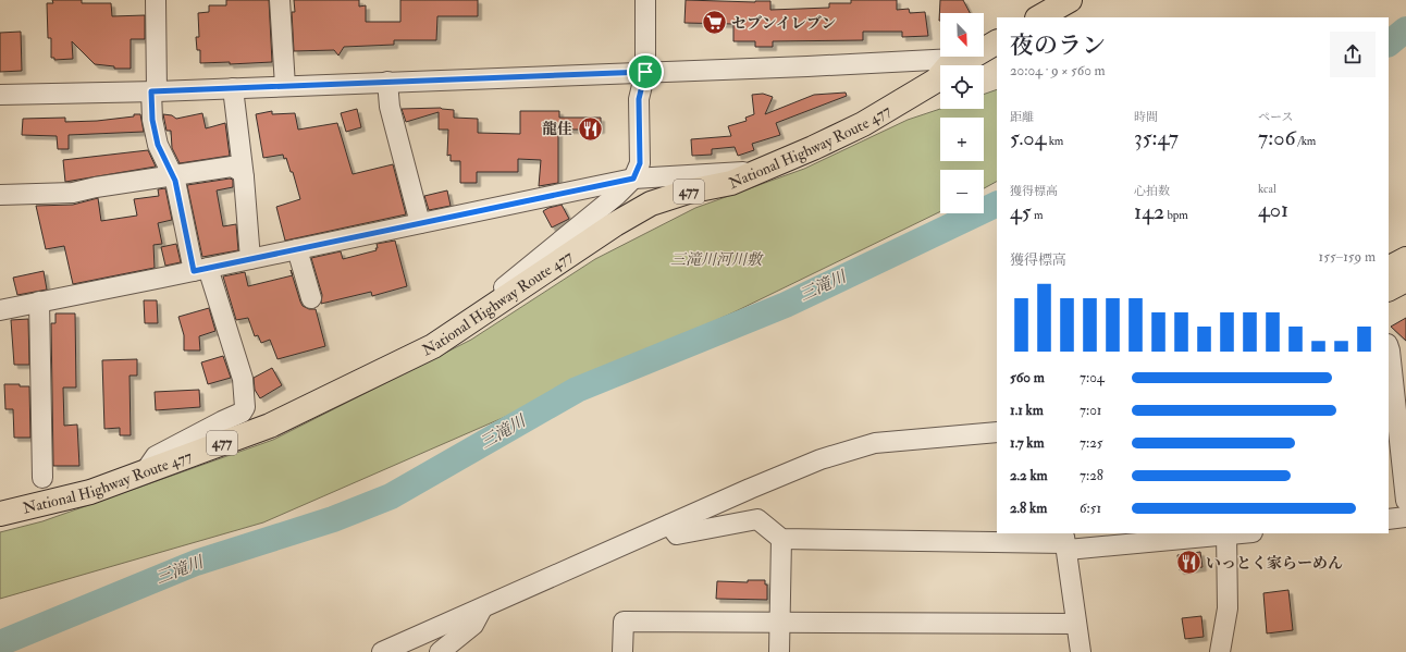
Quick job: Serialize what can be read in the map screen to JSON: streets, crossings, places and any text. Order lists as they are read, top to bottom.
{
  "streets": {
    "highway": ["National Highway Route 477", "477"]
  },
  "water": ["三滝川"],
  "parks": ["三滝川河川敷"],
  "places": {
    "supermarket": ["セブンイレブン"],
    "restaurant": ["龍佳", "いっとく家らーめん"]
  },
  "north": "bottom right",
  "page": {
    "map_buttons": ["+", "−"],
    "heading": ["夜のラン", "20:04 · 9 × 560 m"],
    "stats": [
      ["距離", "5.04 km"],
      ["時間", "35:47"],
      ["ペース", "7:06 /km"],
      ["獲得標高", "45 m"],
      ["心拍数", "142 bpm"],
      ["kcal", "401"]
    ],
    "chart": ["獲得標高", "155–159 m"],
    "list": [
      {
        "name": "560 m",
        "note": "7:04"
      },
      {
        "name": "1.1 km",
        "note": "7:01"
      },
      {
        "name": "1.7 km",
        "note": "7:25"
      },
      {
        "name": "2.2 km",
        "note": "7:28"
      },
      {
        "name": "2.8 km",
        "note": "6:51"
      }
    ]
  }
}
